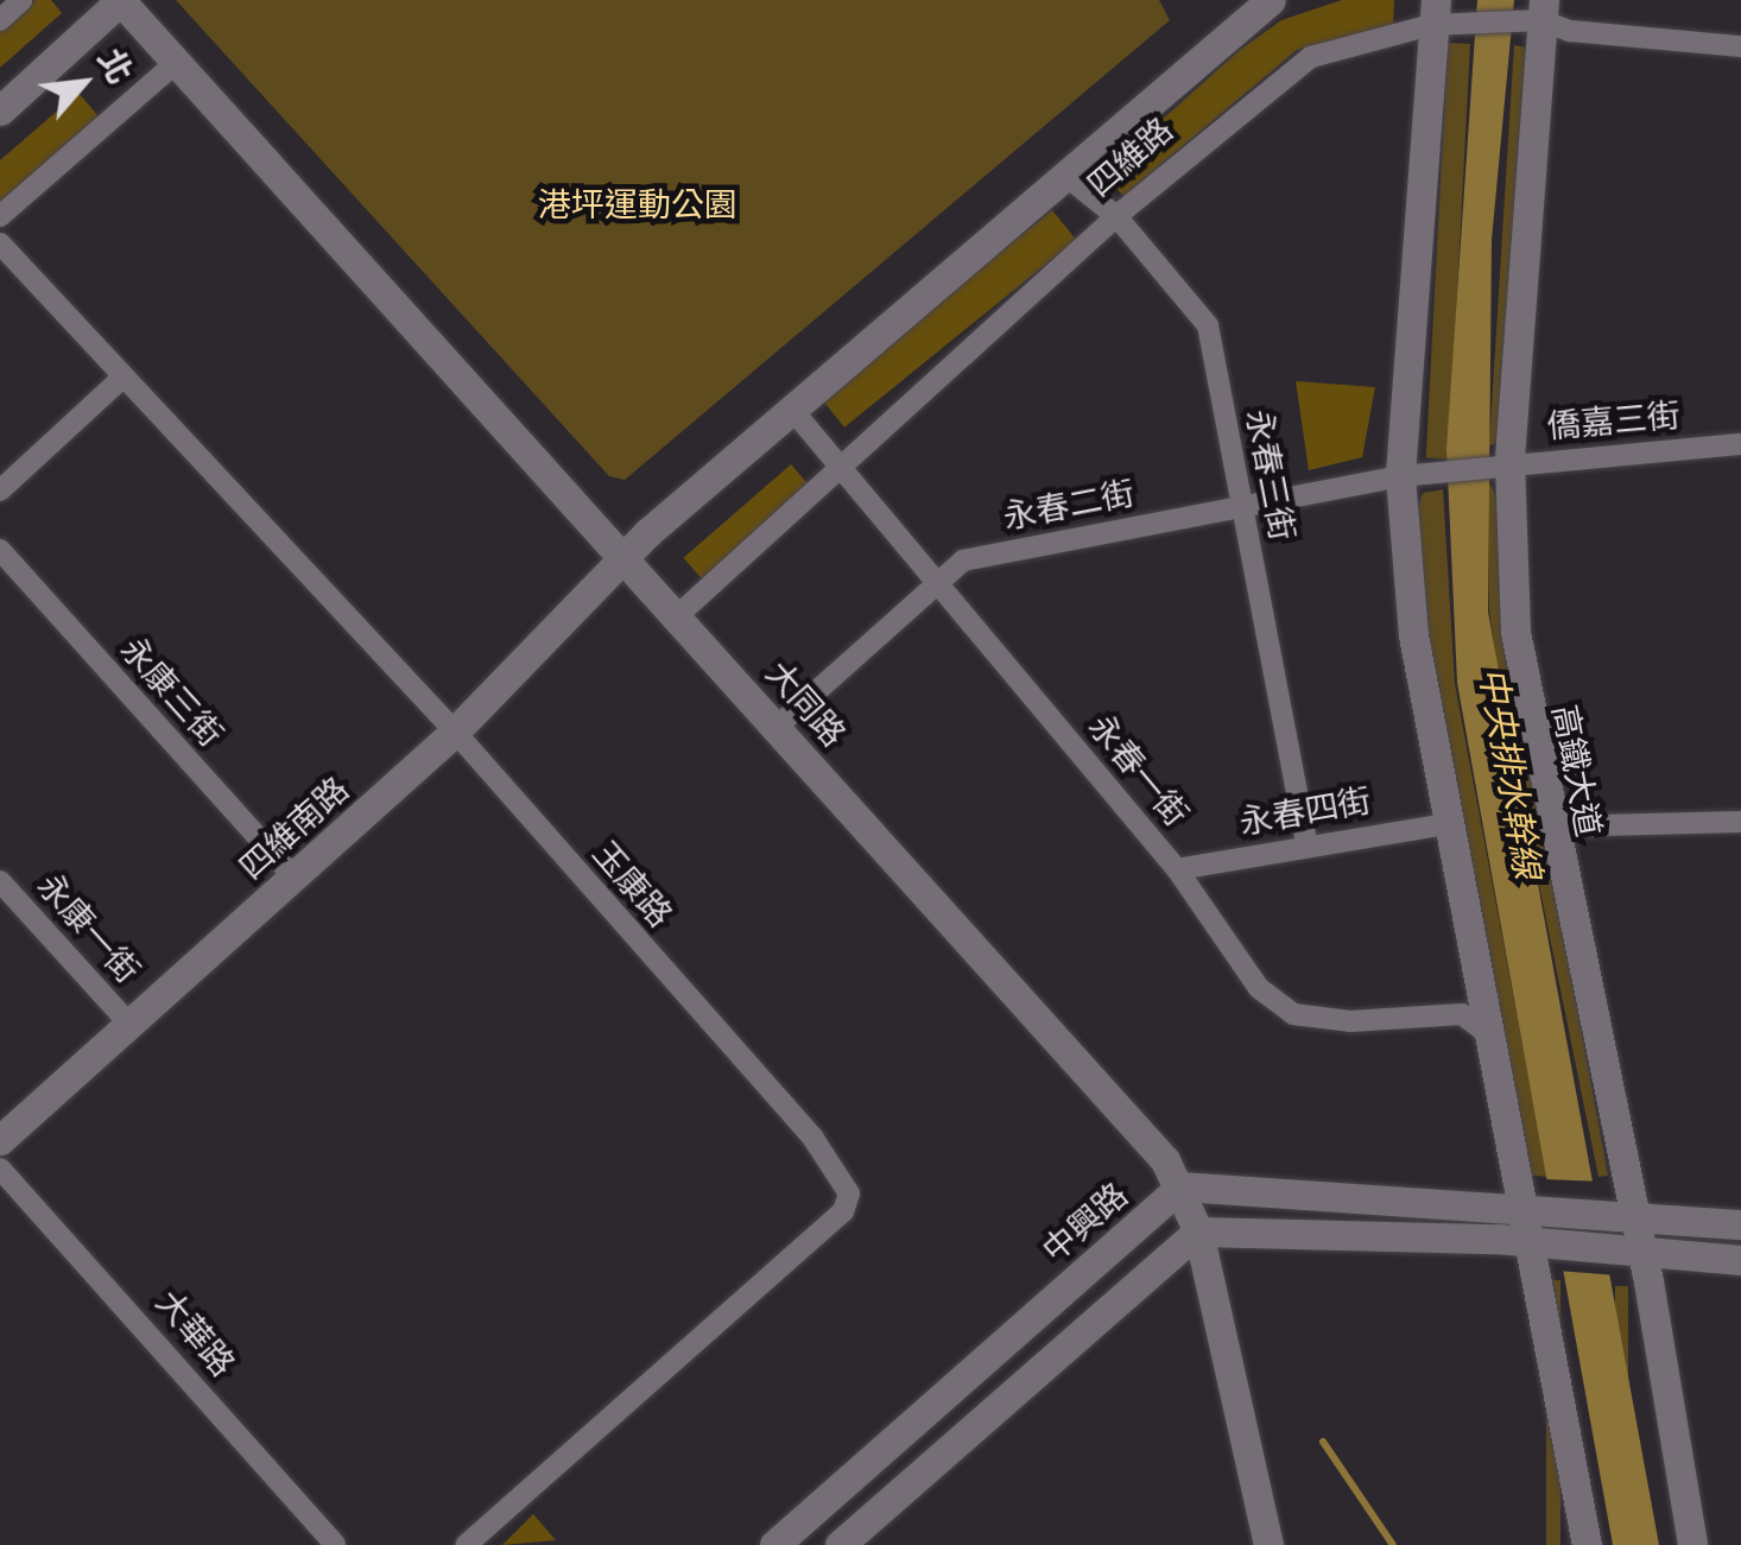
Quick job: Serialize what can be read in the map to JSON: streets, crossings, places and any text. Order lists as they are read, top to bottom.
{
  "streets": {
    "street": [
      "四維路",
      "僑嘉三街",
      "永春三街",
      "永春二街",
      "永康三街",
      "大同路",
      "永春一街",
      "高鐵大道",
      "永春四街",
      "四維南路",
      "玉康路",
      "永康一街",
      "中興路",
      "大華路"
    ]
  },
  "crossings": [
    ["四維路", "永春三街"],
    ["四維路", "大同路"],
    ["四維路", "永春一街"],
    ["四維路", "高鐵大道"],
    ["四維路", "四維南路"],
    ["僑嘉三街", "永春二街"],
    ["僑嘉三街", "高鐵大道"],
    ["永春三街", "永春二街"],
    ["永春三街", "永春四街"],
    ["永春二街", "大同路"],
    ["永春二街", "永春一街"],
    ["永康三街", "四維南路"],
    ["大同路", "四維南路"],
    ["大同路", "中興路"],
    ["永春一街", "永春四街"],
    ["高鐵大道", "中興路"],
    ["四維南路", "玉康路"],
    ["四維南路", "永康一街"]
  ],
  "water": ["中央排水幹線"],
  "parks": ["港坪運動公園"],
  "north": "top right"
}
